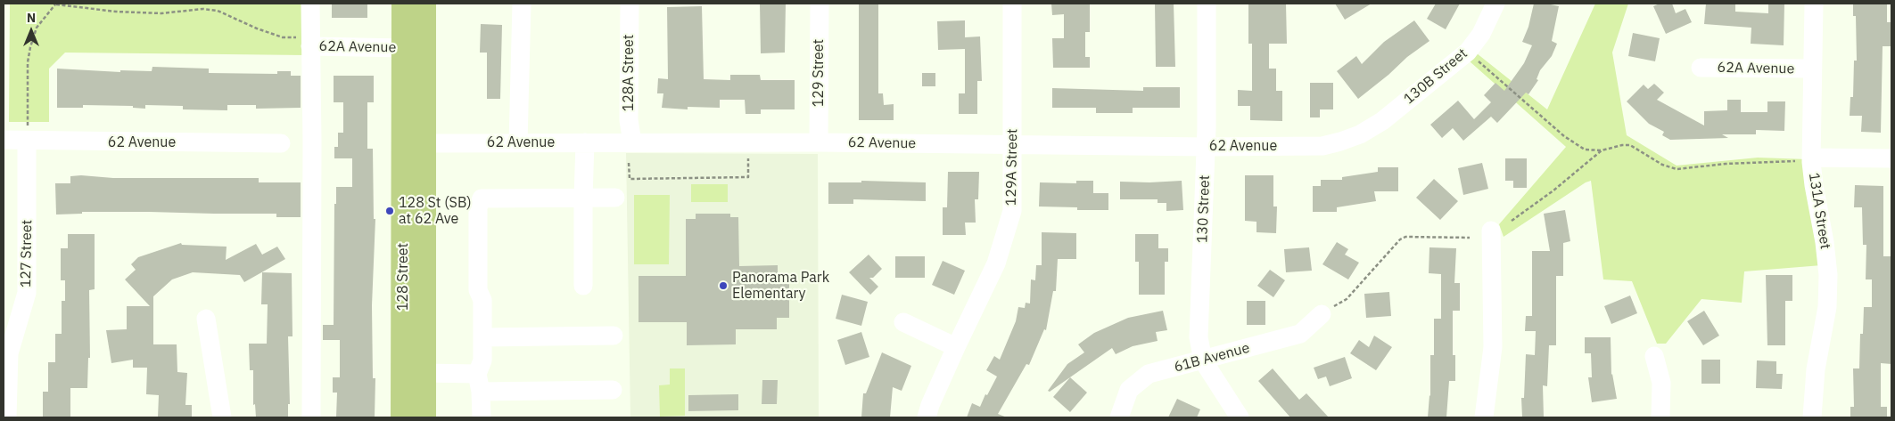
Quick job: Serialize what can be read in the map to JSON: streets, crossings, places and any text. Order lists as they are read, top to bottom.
{
  "streets": {
    "main road": ["128 Street"],
    "street": [
      "62A Avenue",
      "128A Street",
      "129 Street",
      "130B Street",
      "62 Avenue",
      "129A Street",
      "130 Street",
      "131A Street",
      "127 Street",
      "61B Avenue"
    ]
  },
  "crossings": [
    ["62A Avenue", "131A Street"],
    ["62A Avenue", "128 Street"],
    ["128A Street", "62 Avenue"],
    ["129 Street", "62 Avenue"],
    ["130B Street", "62 Avenue"],
    ["62 Avenue", "129A Street"],
    ["62 Avenue", "130 Street"],
    ["62 Avenue", "127 Street"],
    ["62 Avenue", "128 Street"],
    ["130 Street", "61B Avenue"]
  ],
  "places": ["128 St (SB) at 62 Ave", "Panorama Park Elementary"],
  "north": "top"
}
